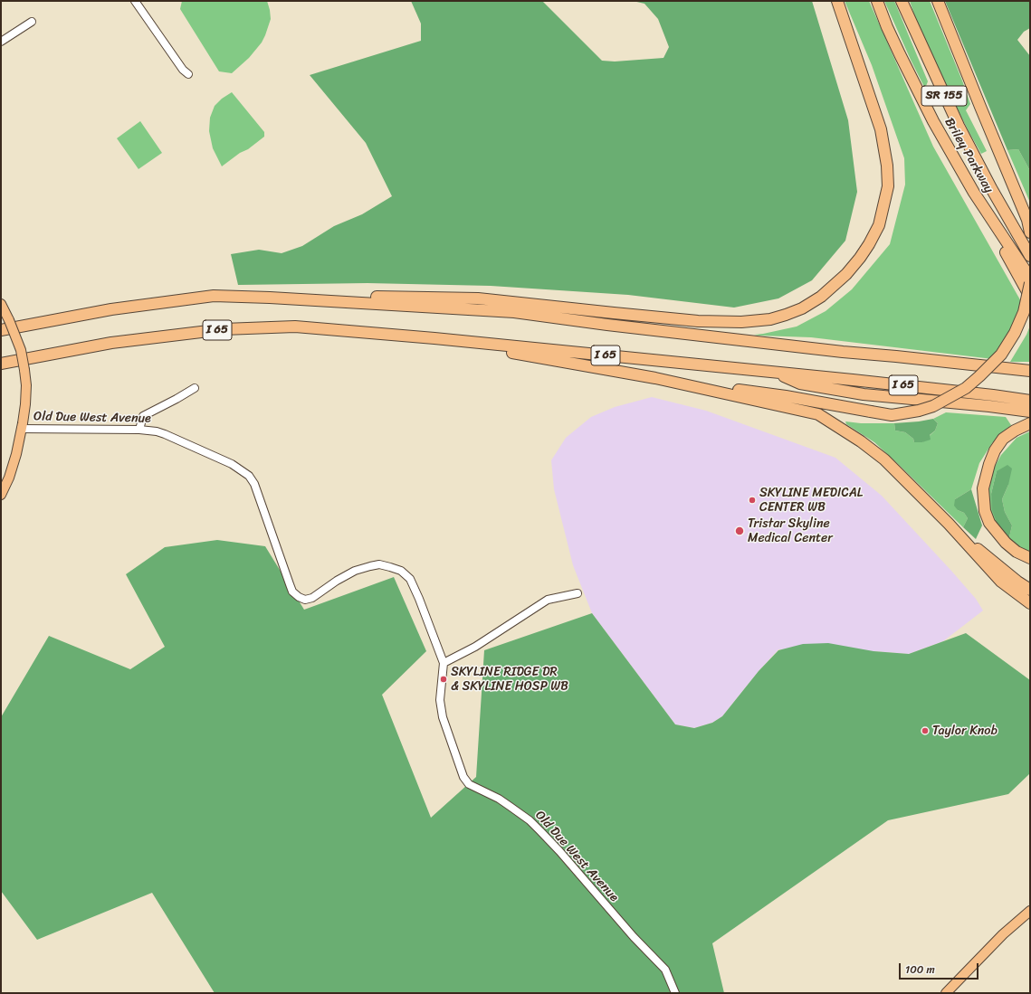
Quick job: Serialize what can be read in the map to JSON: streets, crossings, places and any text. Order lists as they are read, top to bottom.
{
  "streets": {
    "highway": ["SR 155", "Briley Parkway", "I 65"],
    "street": ["Old Due West Avenue"]
  },
  "places": [
    "SKYLINE MEDICAL CENTER WB",
    "Tristar Skyline Medical Center",
    "SKYLINE RIDGE DR & SKYLINE HOSP WB",
    "Taylor Knob"
  ],
  "scale_bar": "100 m"
}
